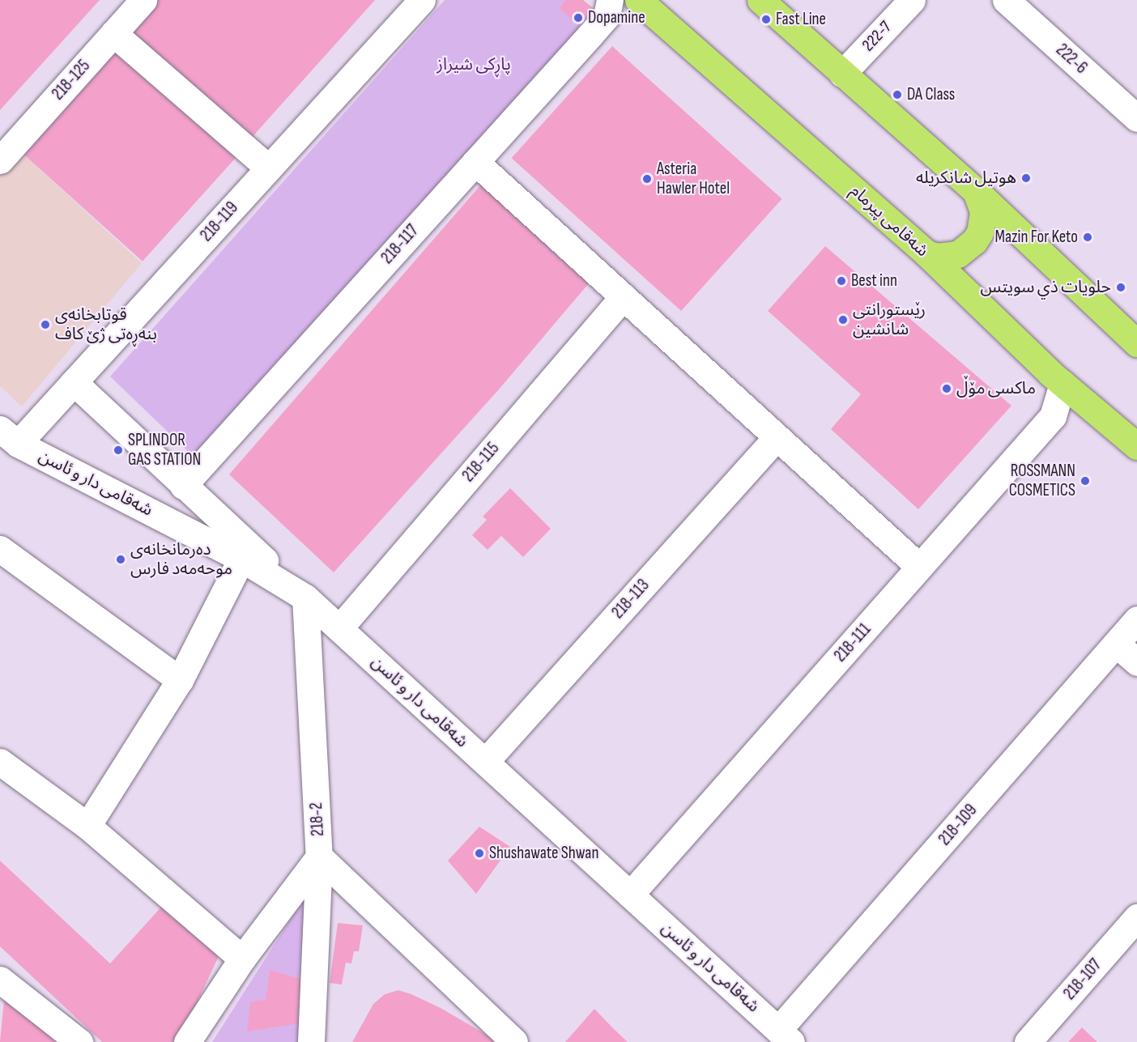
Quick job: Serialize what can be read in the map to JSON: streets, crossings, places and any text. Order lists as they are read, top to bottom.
{
  "streets": {
    "highway": ["شەقامی پیرمام"],
    "street": [
      "222-7",
      "222-6",
      "218-125",
      "218-119",
      "218-117",
      "218-115",
      "شەقامی دار و ئاسن",
      "218-113",
      "218-111",
      "218-2",
      "218-109",
      "218-107"
    ]
  },
  "crossings": [
    ["شەقامی پیرمام", "218-111"],
    ["218-119", "شەقامی دار و ئاسن"],
    ["218-115", "شەقامی دار و ئاسن"],
    ["شەقامی دار و ئاسن", "218-113"],
    ["شەقامی دار و ئاسن", "218-111"],
    ["شەقامی دار و ئاسن", "218-2"],
    ["شەقامی دار و ئاسن", "218-109"]
  ],
  "parks": ["پاڕکی شیراز"],
  "places": [
    "Dopamine",
    "Fast Line",
    "DA Class",
    "هوتيل شانكريله",
    "Asteria Hawler Hotel",
    "Mazin For Keto",
    "Best inn",
    "حلويات ذي سويتس",
    "رێستورانتی شانشین",
    "قوتابخانەی بنەڕەتی ژێ کاف",
    "ماكسی مۆڵ",
    "SPLINDOR GAS STATION",
    "ROSSMANN COSMETICS",
    "دەرمانخانەی موحەمەد فارس",
    "Shushawate Shwan"
  ]
}
